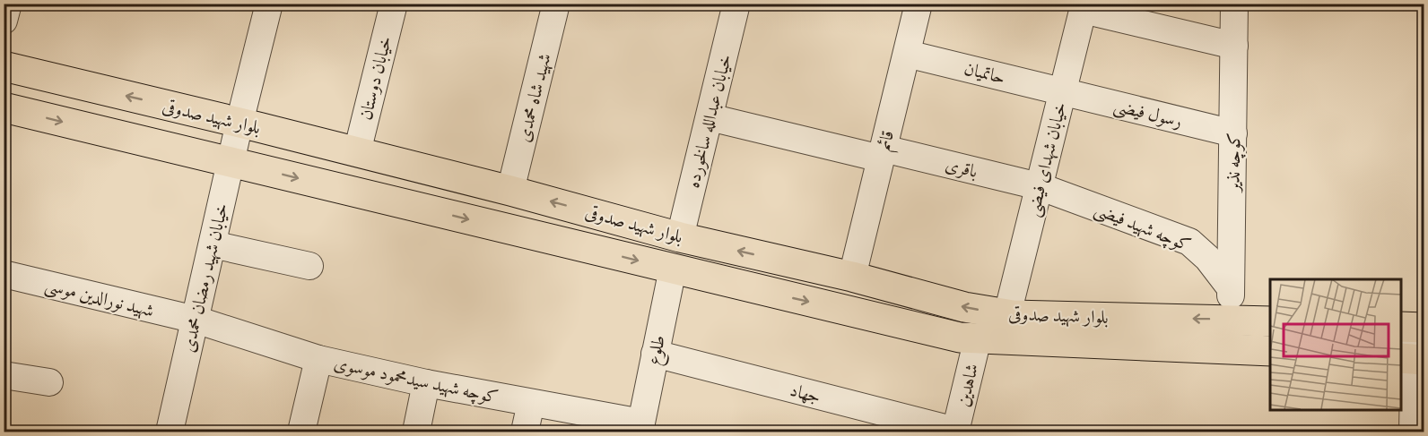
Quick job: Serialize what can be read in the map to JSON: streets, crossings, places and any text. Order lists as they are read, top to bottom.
{
  "streets": {
    "main road": ["بلوار شهید صدوقی"],
    "street": [
      "حاتمیان",
      "خیابان دوستان",
      "شهید شاه محمدی",
      "رسول فیضی",
      "خیابان عبدالله سالخورده",
      "قائم",
      "خیابان شهدای فیضی",
      "کوچه نذیر",
      "باقری",
      "کوچه شهید فیضی",
      "خیابان شهید رمضان محمدی",
      "شهید نورالدین موسی",
      "طلوع",
      "کوچه شهید سیدمحمود موسوی",
      "شاهدین",
      "جهاد"
    ]
  },
  "crossings": [
    ["حاتمیان", "رسول فیضی"],
    ["حاتمیان", "قائم"],
    ["حاتمیان", "خیابان شهدای فیضی"],
    ["خیابان دوستان", "بلوار شهید صدوقی"],
    ["شهید شاه محمدی", "بلوار شهید صدوقی"],
    ["رسول فیضی", "خیابان شهدای فیضی"],
    ["رسول فیضی", "کوچه نذیر"],
    ["بلوار شهید صدوقی", "خیابان عبدالله سالخورده"],
    ["بلوار شهید صدوقی", "قائم"],
    ["بلوار شهید صدوقی", "خیابان شهدای فیضی"],
    ["بلوار شهید صدوقی", "کوچه نذیر"],
    ["بلوار شهید صدوقی", "خیابان شهید رمضان محمدی"],
    ["بلوار شهید صدوقی", "طلوع"],
    ["بلوار شهید صدوقی", "شاهدین"],
    ["خیابان عبدالله سالخورده", "باقری"],
    ["قائم", "باقری"],
    ["خیابان شهدای فیضی", "باقری"],
    ["خیابان شهدای فیضی", "کوچه شهید فیضی"],
    ["کوچه نذیر", "کوچه شهید فیضی"],
    ["باقری", "کوچه شهید فیضی"],
    ["خیابان شهید رمضان محمدی", "شهید نورالدین موسی"],
    ["خیابان شهید رمضان محمدی", "کوچه شهید سیدمحمود موسوی"],
    ["شهید نورالدین موسی", "کوچه شهید سیدمحمود موسوی"],
    ["طلوع", "کوچه شهید سیدمحمود موسوی"],
    ["طلوع", "جهاد"],
    ["شاهدین", "جهاد"]
  ]
}
